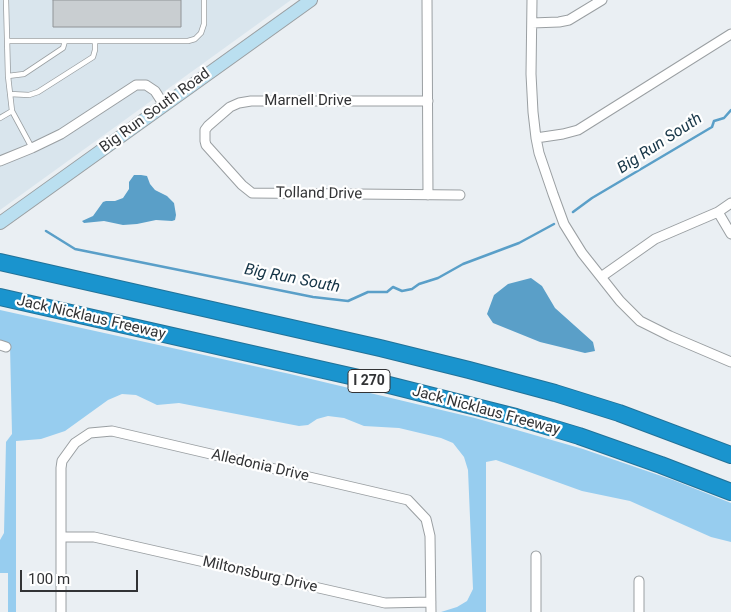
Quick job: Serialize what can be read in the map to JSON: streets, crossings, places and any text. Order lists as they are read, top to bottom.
{
  "streets": {
    "highway": ["Jack Nicklaus Freeway", "I 270"],
    "street": [
      "Marnell Drive",
      "Big Run South Road",
      "Tolland Drive",
      "Alledonia Drive",
      "Miltonsburg Drive"
    ]
  },
  "crossings": [
    ["Marnell Drive", "Tolland Drive"],
    ["Alledonia Drive", "Miltonsburg Drive"]
  ],
  "water": ["Big Run South"],
  "scale_bar": "100 m"
}
